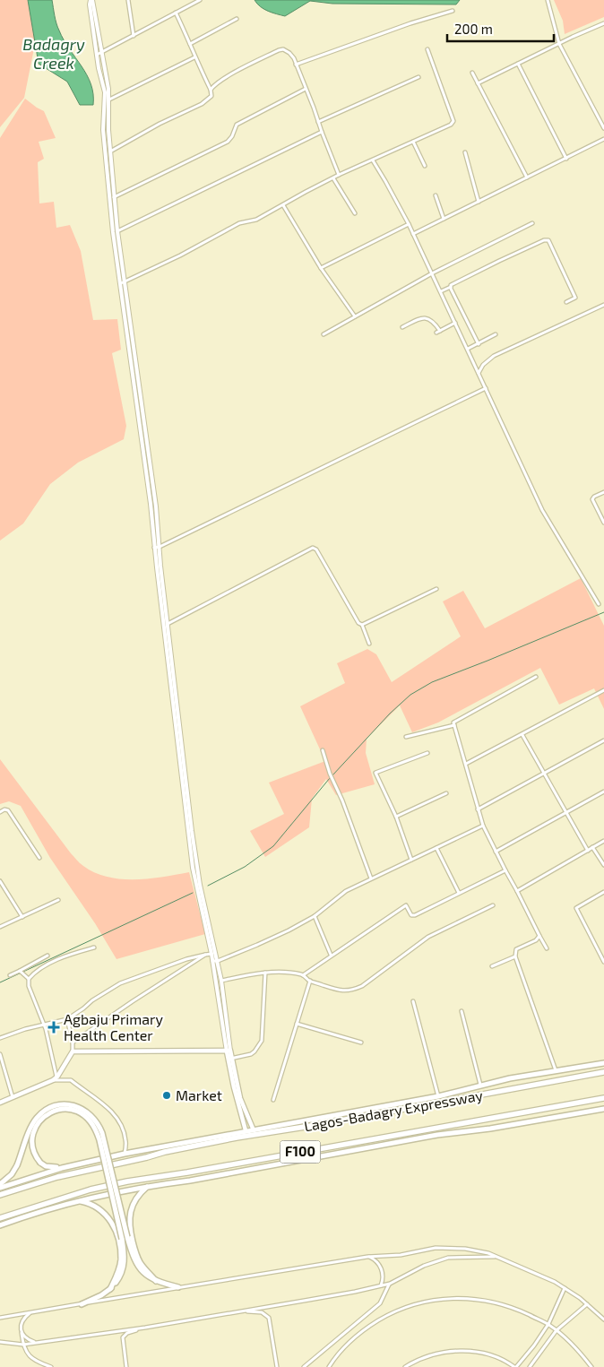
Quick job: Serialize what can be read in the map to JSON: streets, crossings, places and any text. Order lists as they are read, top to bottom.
{
  "streets": {
    "highway": ["Lagos-Badagry Expressway", "F100"]
  },
  "water": ["Badagry Creek"],
  "places": {
    "health": ["Agbaju Primary Health Center"],
    "other": ["Market"]
  },
  "scale_bar": "200 m"
}
